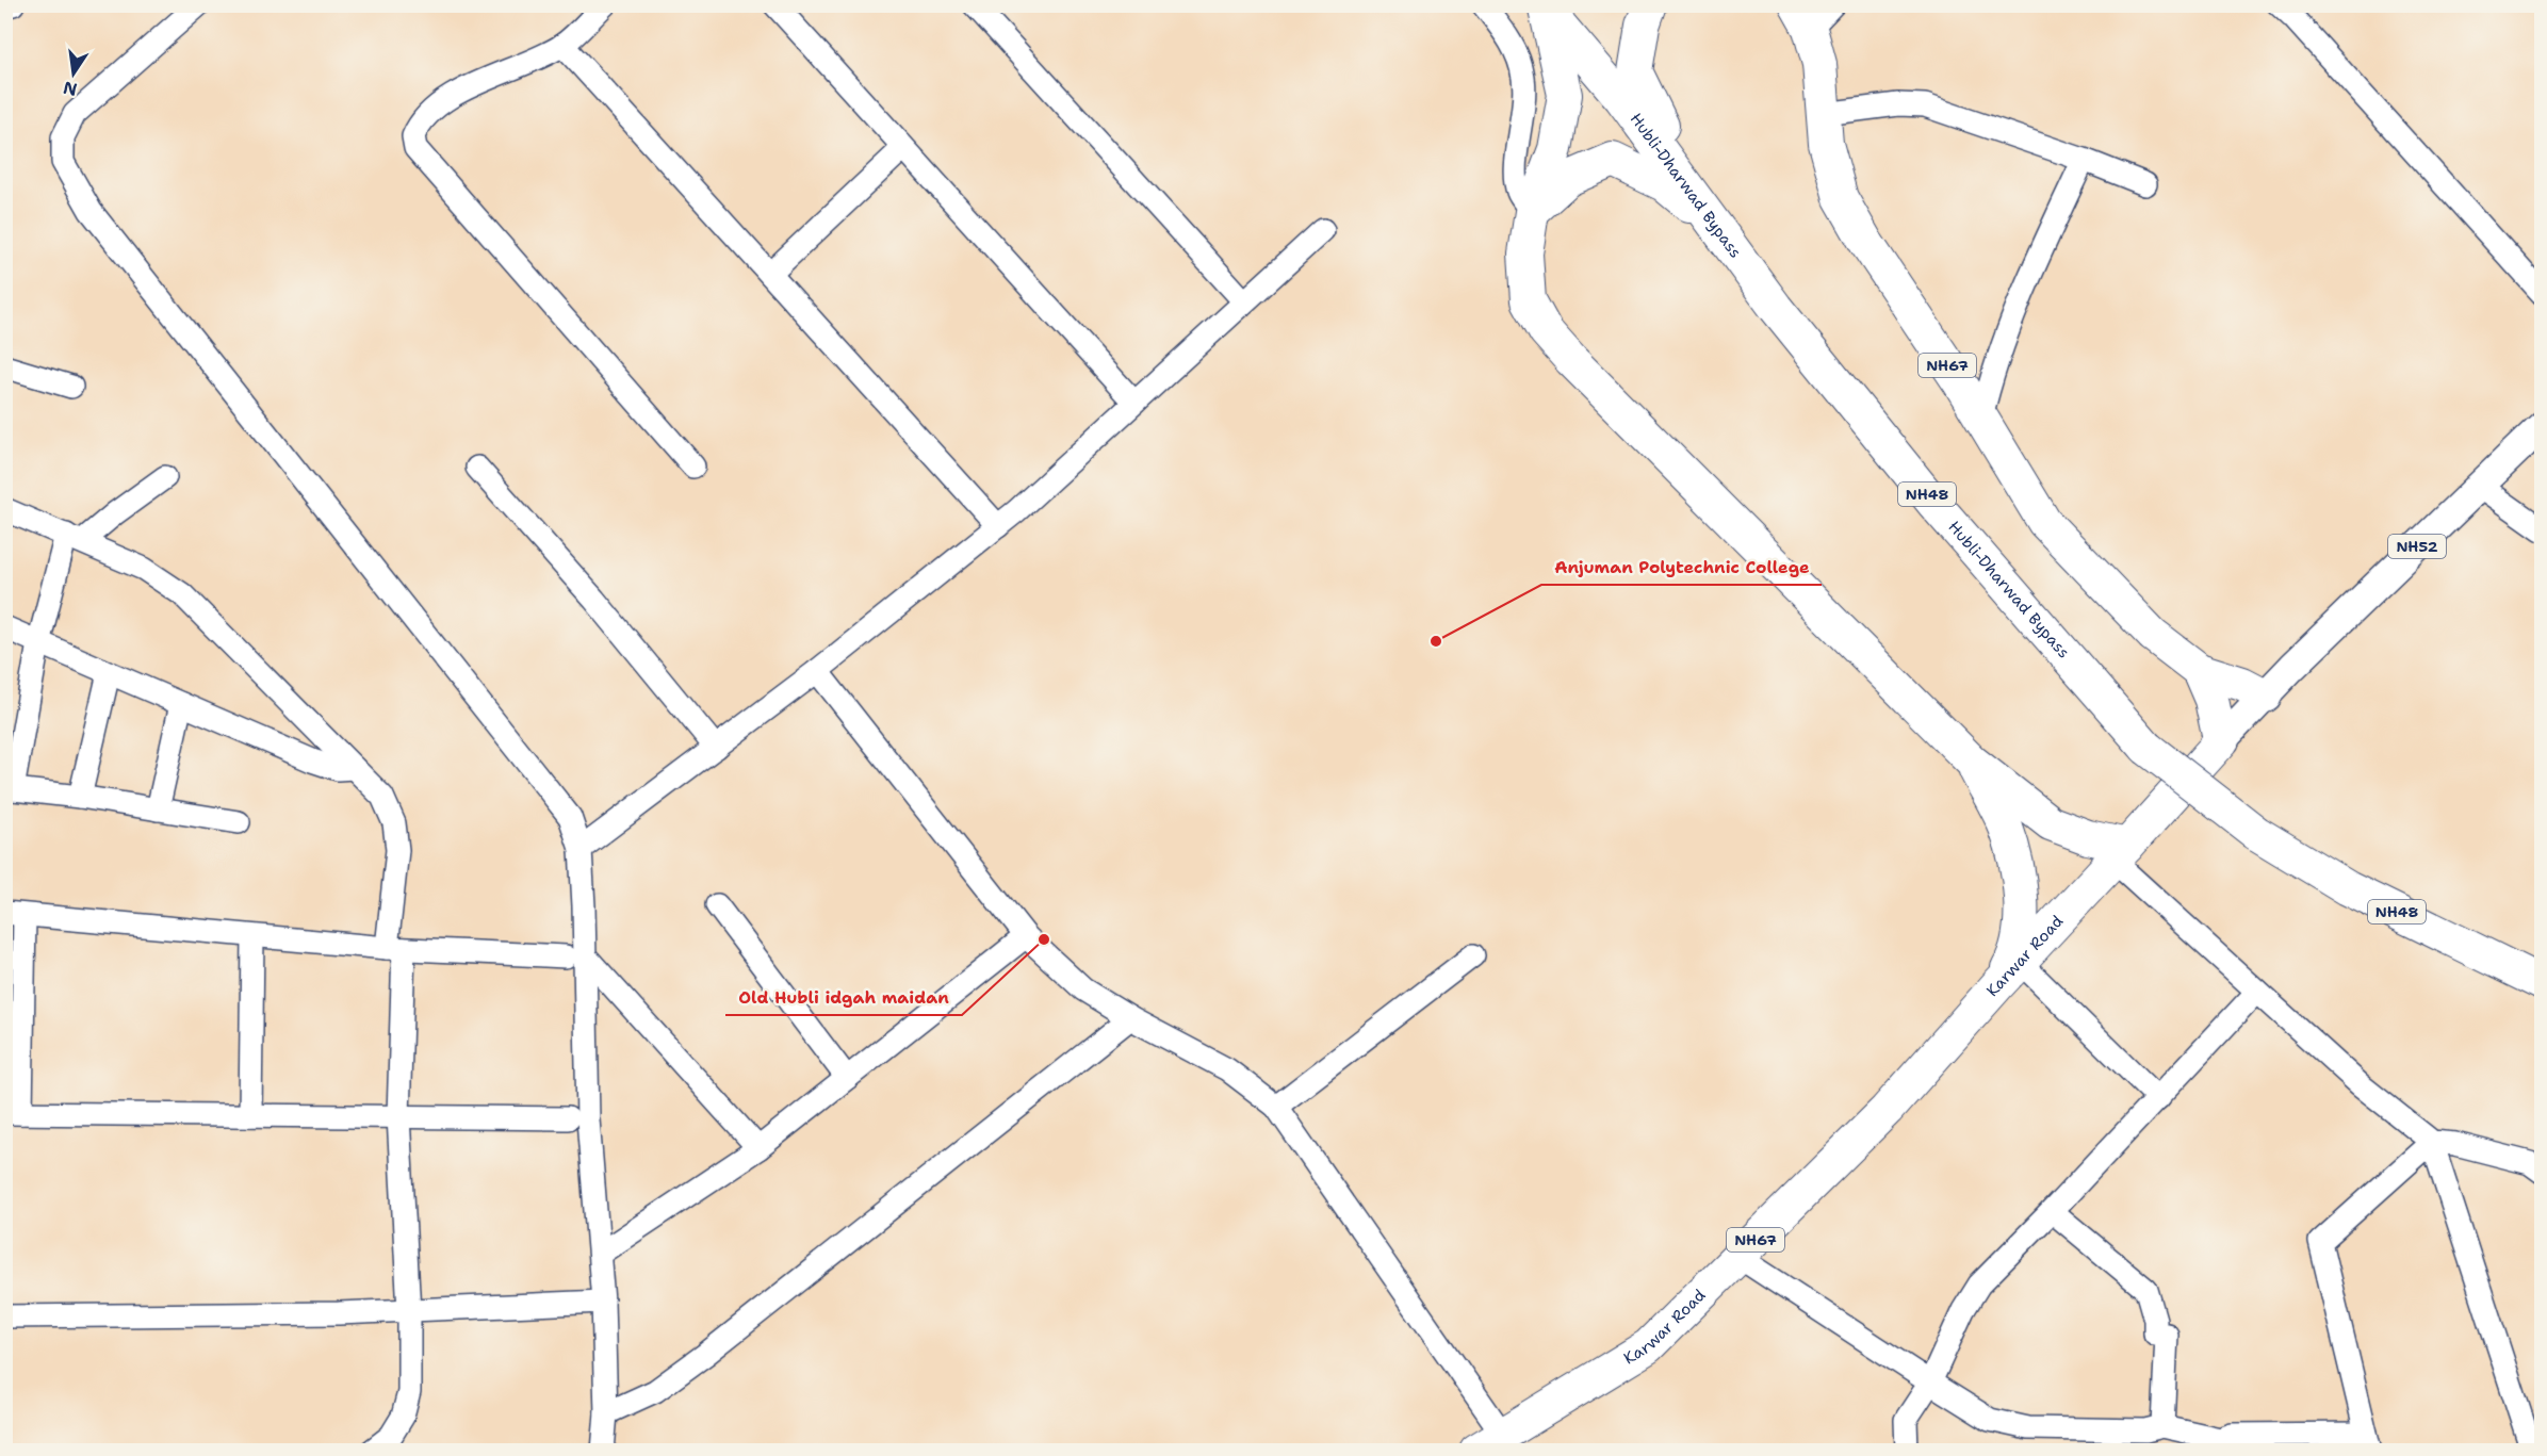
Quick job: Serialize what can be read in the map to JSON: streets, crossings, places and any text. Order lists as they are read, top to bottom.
{
  "streets": {
    "highway": [
      "Hubli-Dharwad Bypass",
      "NH67",
      "NH48",
      "NH52",
      "Karwar Road"
    ]
  },
  "crossings": [
    ["NH67", "Karwar Road"]
  ],
  "places": ["Anjuman Polytechnic College", "Old Hubli idgah maidan"],
  "north": "bottom"
}
